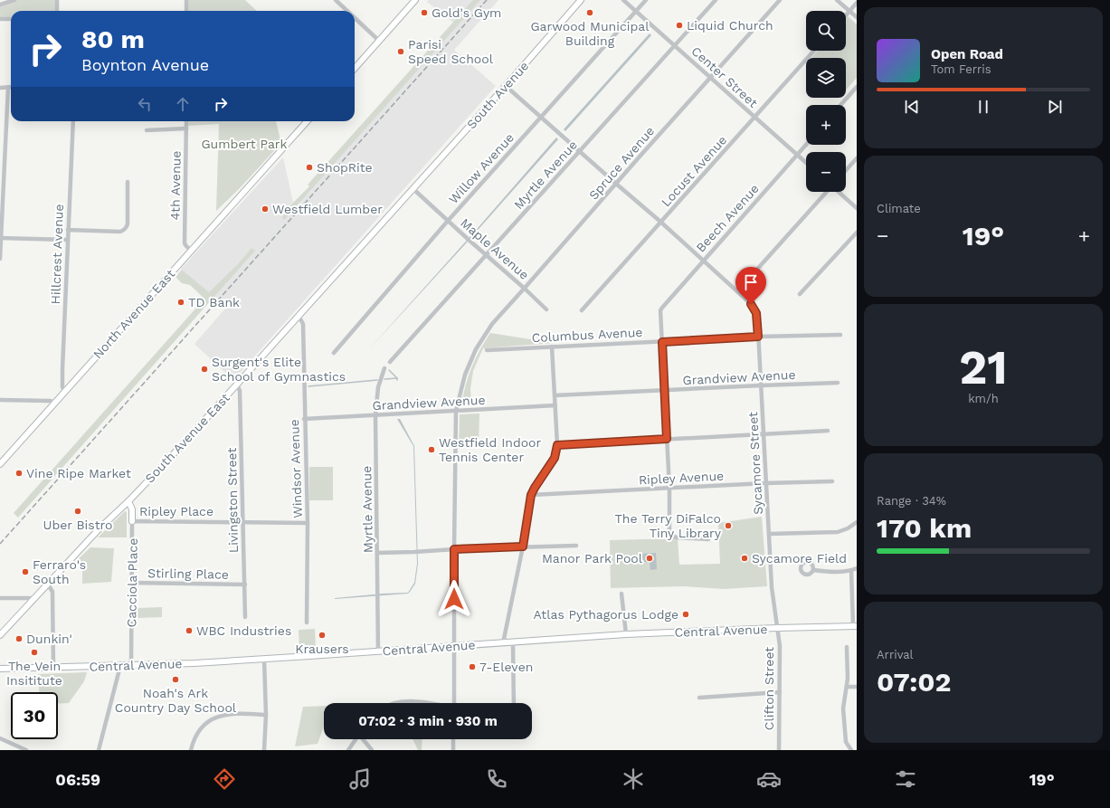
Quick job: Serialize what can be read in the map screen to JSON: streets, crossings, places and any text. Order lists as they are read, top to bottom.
{
  "streets": {
    "main road": [
      "South Avenue",
      "North Avenue East",
      "South Avenue East",
      "Cacciola Place",
      "Central Avenue"
    ],
    "street": [
      "Center Street",
      "Spruce Avenue",
      "Willow Avenue",
      "Locust Avenue",
      "Myrtle Avenue",
      "4th Avenue",
      "Beech Avenue",
      "Maple Avenue",
      "Hillcrest Avenue",
      "Columbus Avenue",
      "Grandview Avenue",
      "Sycamore Street",
      "Windsor Avenue",
      "Ripley Avenue",
      "Livingston Street",
      "Ripley Place",
      "Stirling Place",
      "Clifton Street"
    ]
  },
  "crossings": [
    ["Center Street", "Spruce Avenue"],
    ["Center Street", "Willow Avenue"],
    ["Center Street", "Locust Avenue"],
    ["Center Street", "Myrtle Avenue"],
    ["Center Street", "Beech Avenue"],
    ["South Avenue", "Maple Avenue"],
    ["South Avenue", "South Avenue East"],
    ["South Avenue", "Sycamore Street"],
    ["Spruce Avenue", "Maple Avenue"],
    ["Spruce Avenue", "Grandview Avenue"],
    ["Spruce Avenue", "Sycamore Street"],
    ["Spruce Avenue", "Central Avenue"],
    ["Willow Avenue", "Maple Avenue"],
    ["Willow Avenue", "Sycamore Street"],
    ["Locust Avenue", "Sycamore Street"],
    ["Myrtle Avenue", "Maple Avenue"],
    ["Myrtle Avenue", "Grandview Avenue"],
    ["Myrtle Avenue", "Sycamore Street"],
    ["Myrtle Avenue", "Central Avenue"],
    ["4th Avenue", "North Avenue East"],
    ["Beech Avenue", "Columbus Avenue"],
    ["Beech Avenue", "Sycamore Street"],
    ["Maple Avenue", "South Avenue East"],
    ["Hillcrest Avenue", "North Avenue East"],
    ["Columbus Avenue", "Sycamore Street"],
    ["Grandview Avenue", "Sycamore Street"],
    ["Grandview Avenue", "Windsor Avenue"],
    ["South Avenue East", "Windsor Avenue"],
    ["South Avenue East", "Livingston Street"],
    ["South Avenue East", "Cacciola Place"],
    ["Sycamore Street", "Ripley Avenue"],
    ["Sycamore Street", "Central Avenue"],
    ["Sycamore Street", "Clifton Street"],
    ["Windsor Avenue", "Ripley Place"],
    ["Livingston Street", "Ripley Place"],
    ["Livingston Street", "Stirling Place"],
    ["Ripley Place", "Cacciola Place"],
    ["Stirling Place", "Cacciola Place"],
    ["Cacciola Place", "Central Avenue"],
    ["Central Avenue", "Clifton Street"]
  ],
  "parks": ["Gumbert Park"],
  "places": [
    "Gold's Gym",
    "Garwood Municipal Building",
    "Liquid Church",
    "Parisi Speed School",
    "ShopRite",
    "Westfield Lumber",
    "TD Bank",
    "Surgent's Elite School of Gymnastics",
    "Westfield Indoor Tennis Center",
    "Vine Ripe Market",
    "Uber Bistro",
    "The Terry DiFalco Tiny Library",
    "Manor Park Pool",
    "Sycamore Field",
    "Ferraro's South",
    "Atlas Pythagorus Lodge",
    "WBC Industries",
    "Krausers",
    "Dunkin'",
    "The Vein Insititute",
    "7-Eleven",
    "Noah's Ark Country Day School"
  ],
  "page": {
    "map_buttons": ["+", "−"],
    "turn": ["80 m", "Boynton Avenue"],
    "song": ["Open Road", "Tom Ferris"],
    "tile": [
      "Climate",
      ["21", "km/h"],
      ["Range · 34%", "170 km"],
      ["Arrival", "07:02"]
    ],
    "heat": ["−", "19°", "+"],
    "limit": "30",
    "trip": "07:02 · 3 min · 930 m",
    "tabs": ["06:59", "19°"]
  }
}
